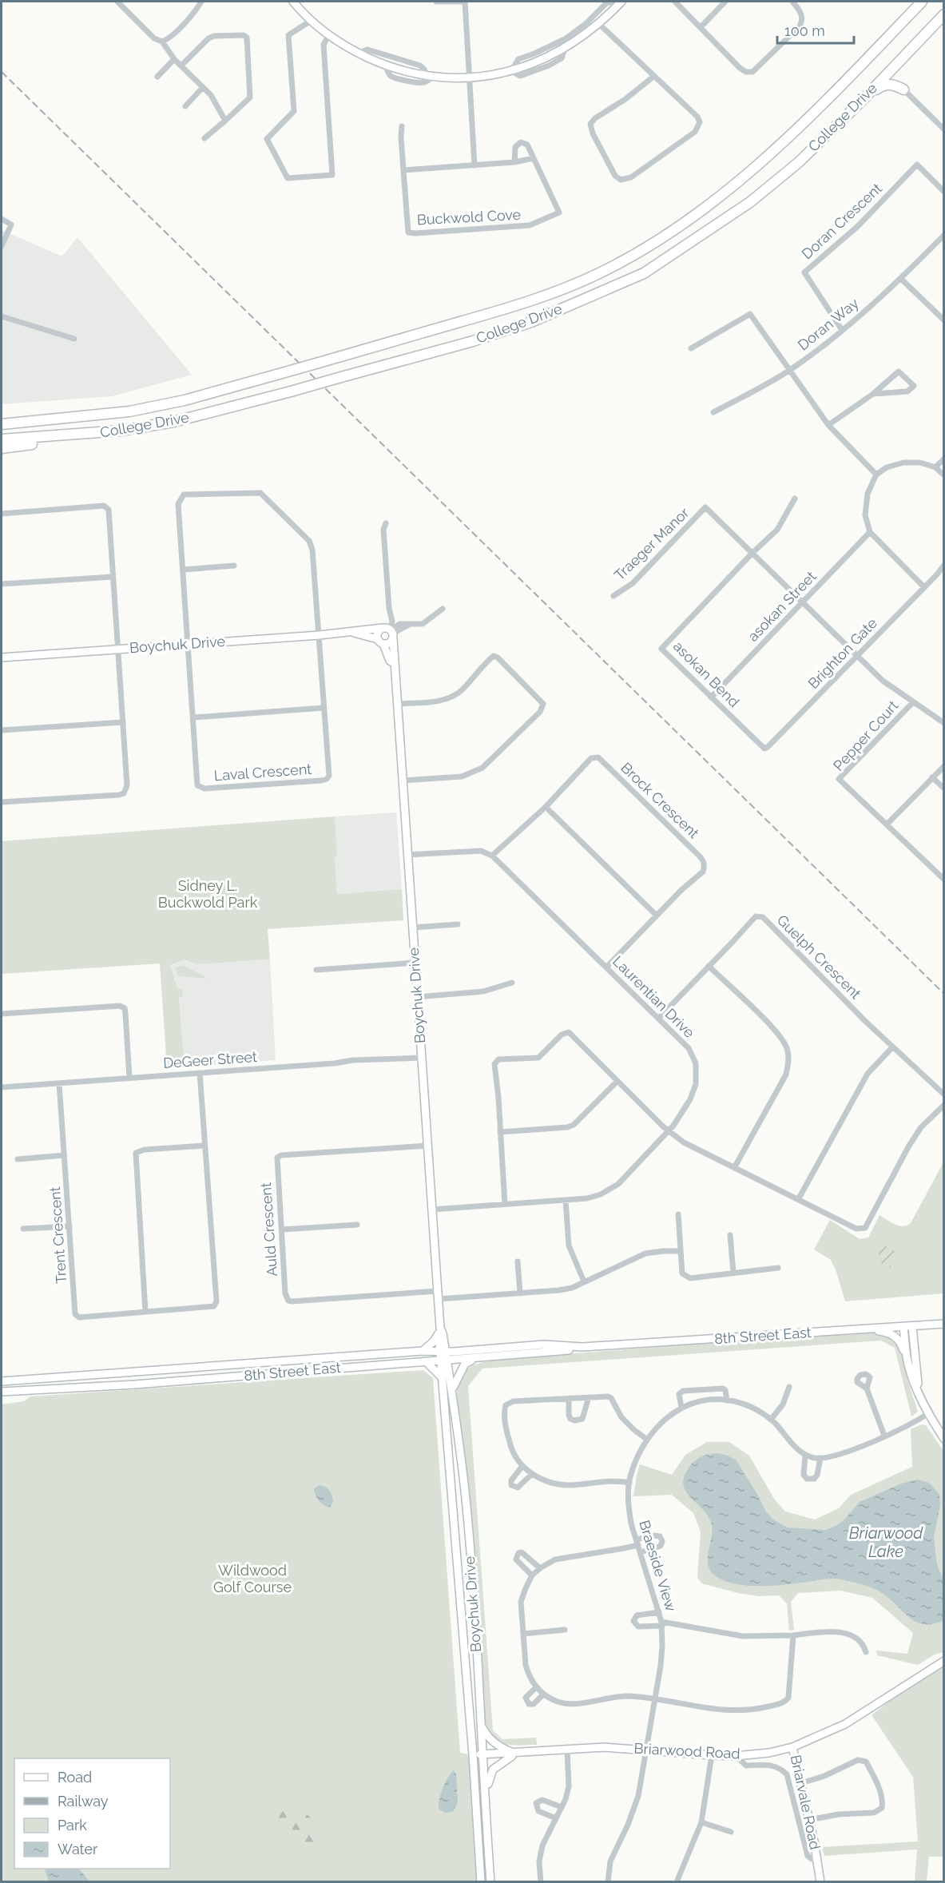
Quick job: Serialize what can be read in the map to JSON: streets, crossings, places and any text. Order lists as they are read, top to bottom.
{
  "streets": {
    "highway": ["College Drive"],
    "main road": [
      "Boychuk Drive",
      "8th Street East",
      "Briarwood Road",
      "Briarvale Road"
    ],
    "street": [
      "Buckwold Cove",
      "Doran Crescent",
      "Doran Way",
      "Traeger Manor",
      "asokan Street",
      "Brighton Gate",
      "asokan Bend",
      "Pepper Court",
      "Laval Crescent",
      "Brock Crescent",
      "Guelph Crescent",
      "Laurentian Drive",
      "DeGeer Street",
      "Auld Crescent",
      "Trent Crescent",
      "Braeside View"
    ]
  },
  "crossings": [
    ["Doran Crescent", "Doran Way"],
    ["Traeger Manor", "asokan Bend"],
    ["asokan Street", "asokan Bend"],
    ["Boychuk Drive", "Laval Crescent"],
    ["Boychuk Drive", "Laurentian Drive"],
    ["Boychuk Drive", "DeGeer Street"],
    ["Boychuk Drive", "Auld Crescent"],
    ["Boychuk Drive", "8th Street East"],
    ["Boychuk Drive", "Briarwood Road"],
    ["Brighton Gate", "asokan Bend"],
    ["Brock Crescent", "Laurentian Drive"],
    ["Guelph Crescent", "Laurentian Drive"],
    ["DeGeer Street", "Trent Crescent"],
    ["Braeside View", "Briarwood Road"],
    ["Briarwood Road", "Briarvale Road"]
  ],
  "water": ["Briarwood Lake"],
  "parks": ["Sidney L. Buckwold Park", "Wildwood Golf Course"],
  "legend": [
    "Road",
    "Railway",
    "Park",
    "Water"
  ],
  "scale_bar": "100 m"
}
